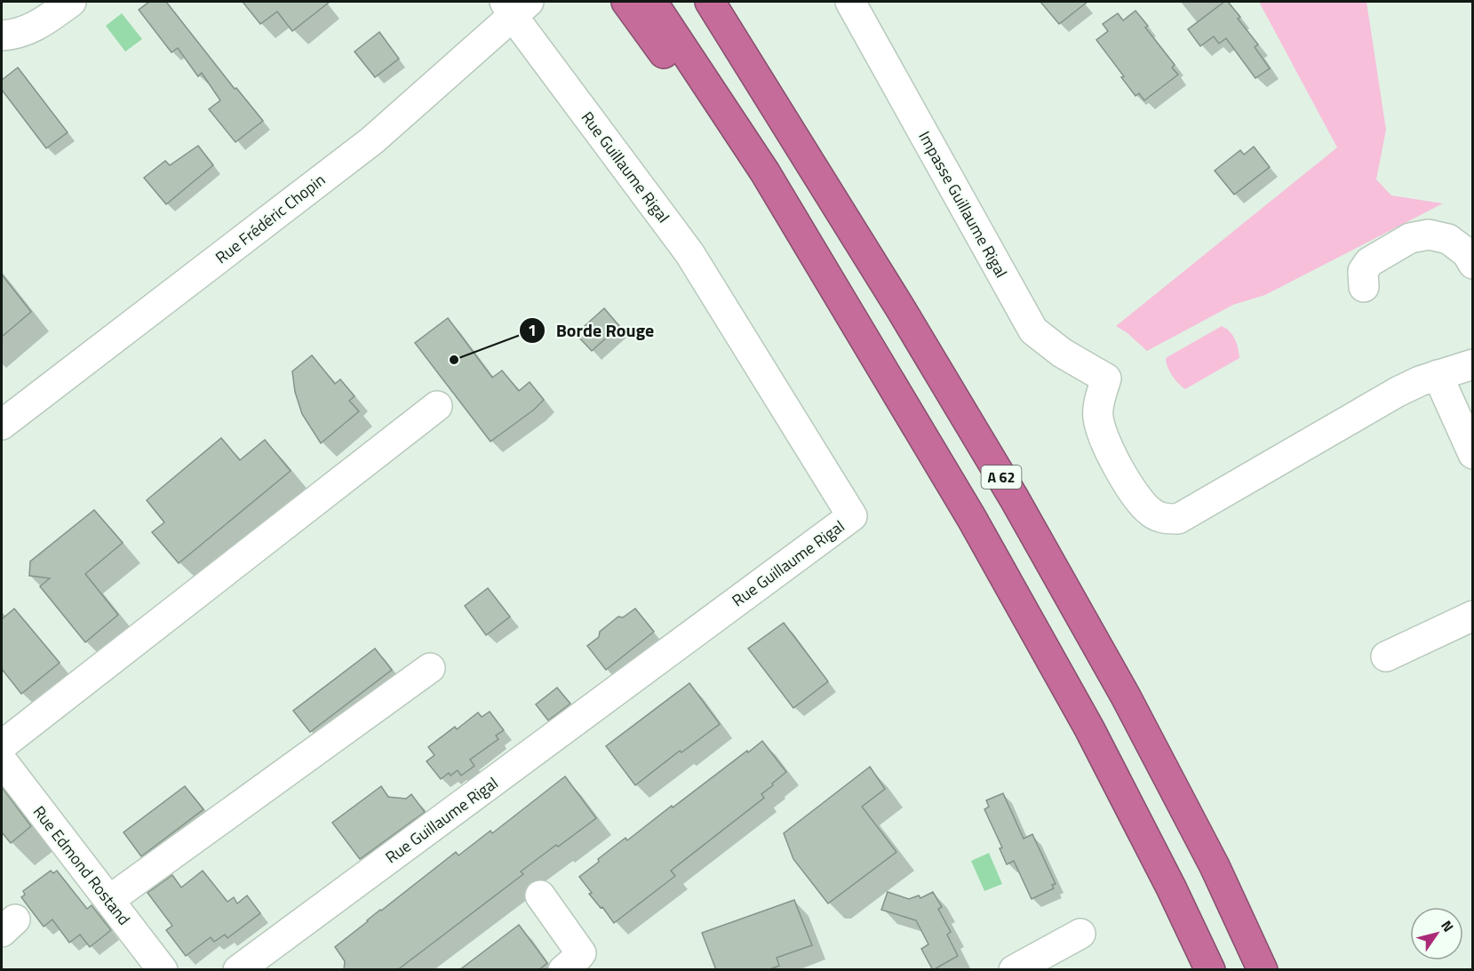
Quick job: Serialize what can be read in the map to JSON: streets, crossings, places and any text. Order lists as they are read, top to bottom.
{
  "streets": {
    "highway": ["A 62"],
    "street": [
      "Rue Guillaume Rigal",
      "Impasse Guillaume Rigal",
      "Rue Frédéric Chopin",
      "Rue Edmond Rostand"
    ]
  },
  "crossings": [
    ["Rue Guillaume Rigal", "Rue Frédéric Chopin"]
  ],
  "places": ["Borde Rouge"],
  "north": "top right"
}
